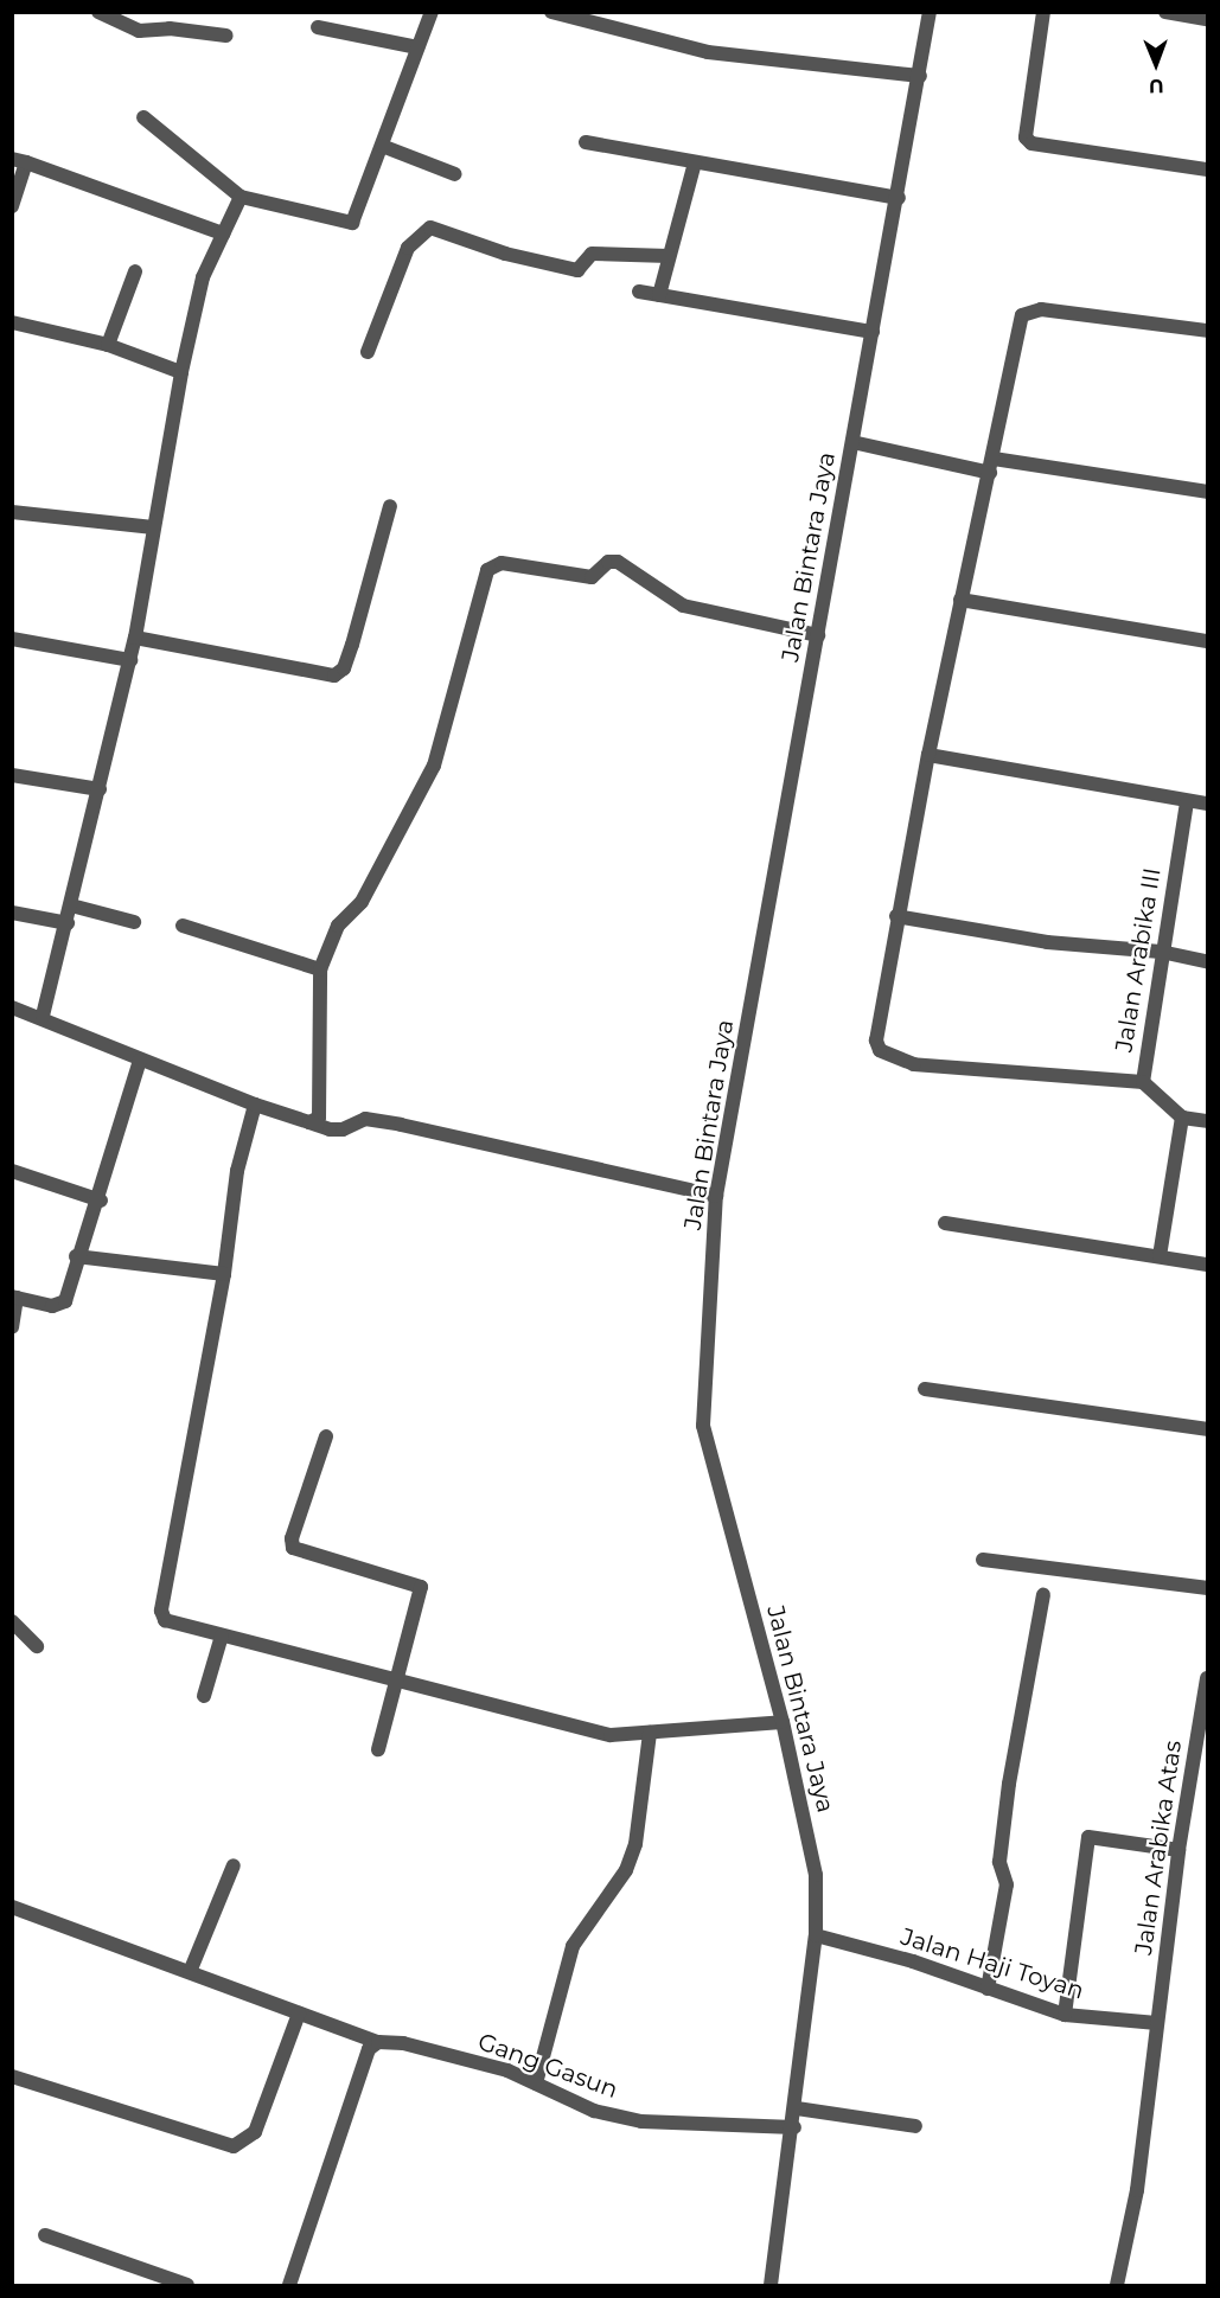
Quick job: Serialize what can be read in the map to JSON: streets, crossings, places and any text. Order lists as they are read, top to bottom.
{
  "streets": {
    "street": [
      "Jalan Bintara Jaya",
      "Jalan Arabika III",
      "Jalan Arabika Atas",
      "Jalan Haji Toyan",
      "Gang Gasun"
    ]
  },
  "crossings": [
    ["Jalan Bintara Jaya", "Jalan Haji Toyan"],
    ["Jalan Bintara Jaya", "Gang Gasun"],
    ["Jalan Arabika Atas", "Jalan Haji Toyan"]
  ],
  "north": "bottom"
}
